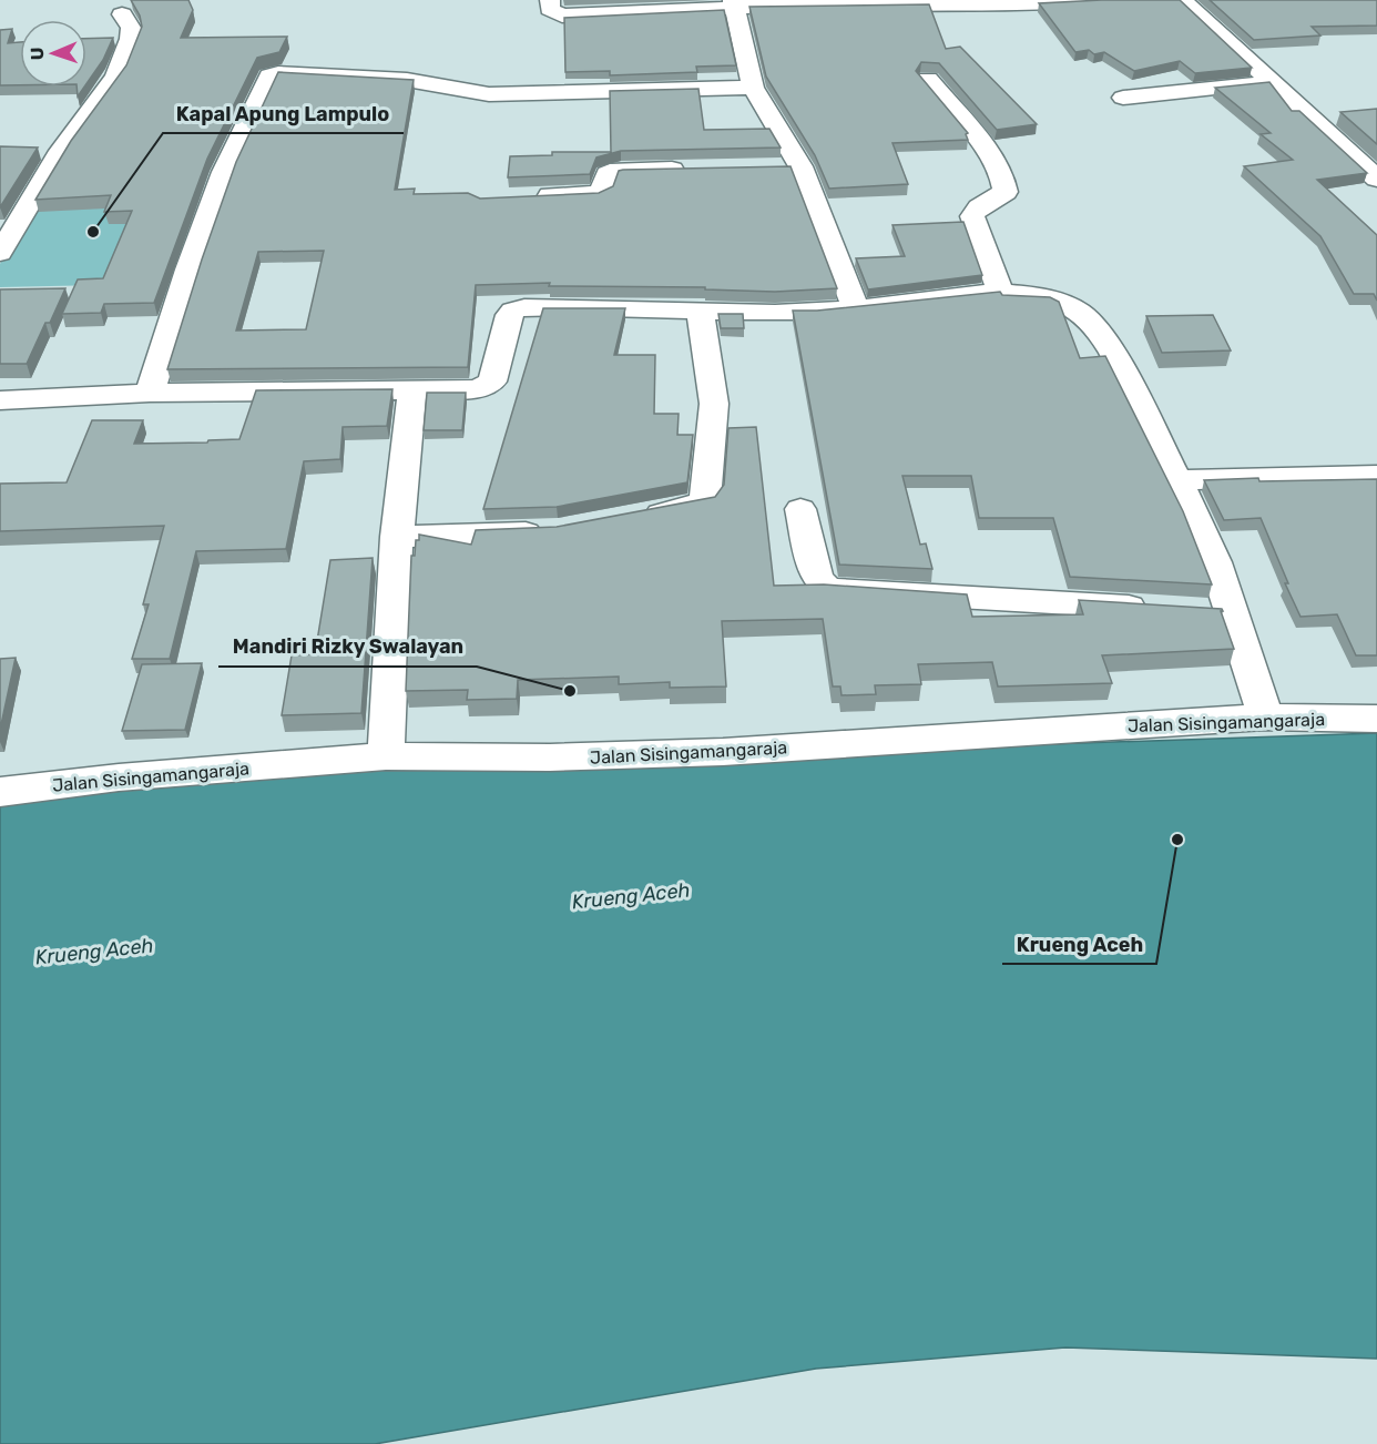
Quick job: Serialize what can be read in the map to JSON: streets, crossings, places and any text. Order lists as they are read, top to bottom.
{
  "streets": {
    "street": ["Jalan Sisingamangaraja"]
  },
  "water": ["Krueng Aceh"],
  "places": ["Kapal Apung Lampulo", "Mandiri Rizky Swalayan", "Krueng Aceh"],
  "north": "left"
}
